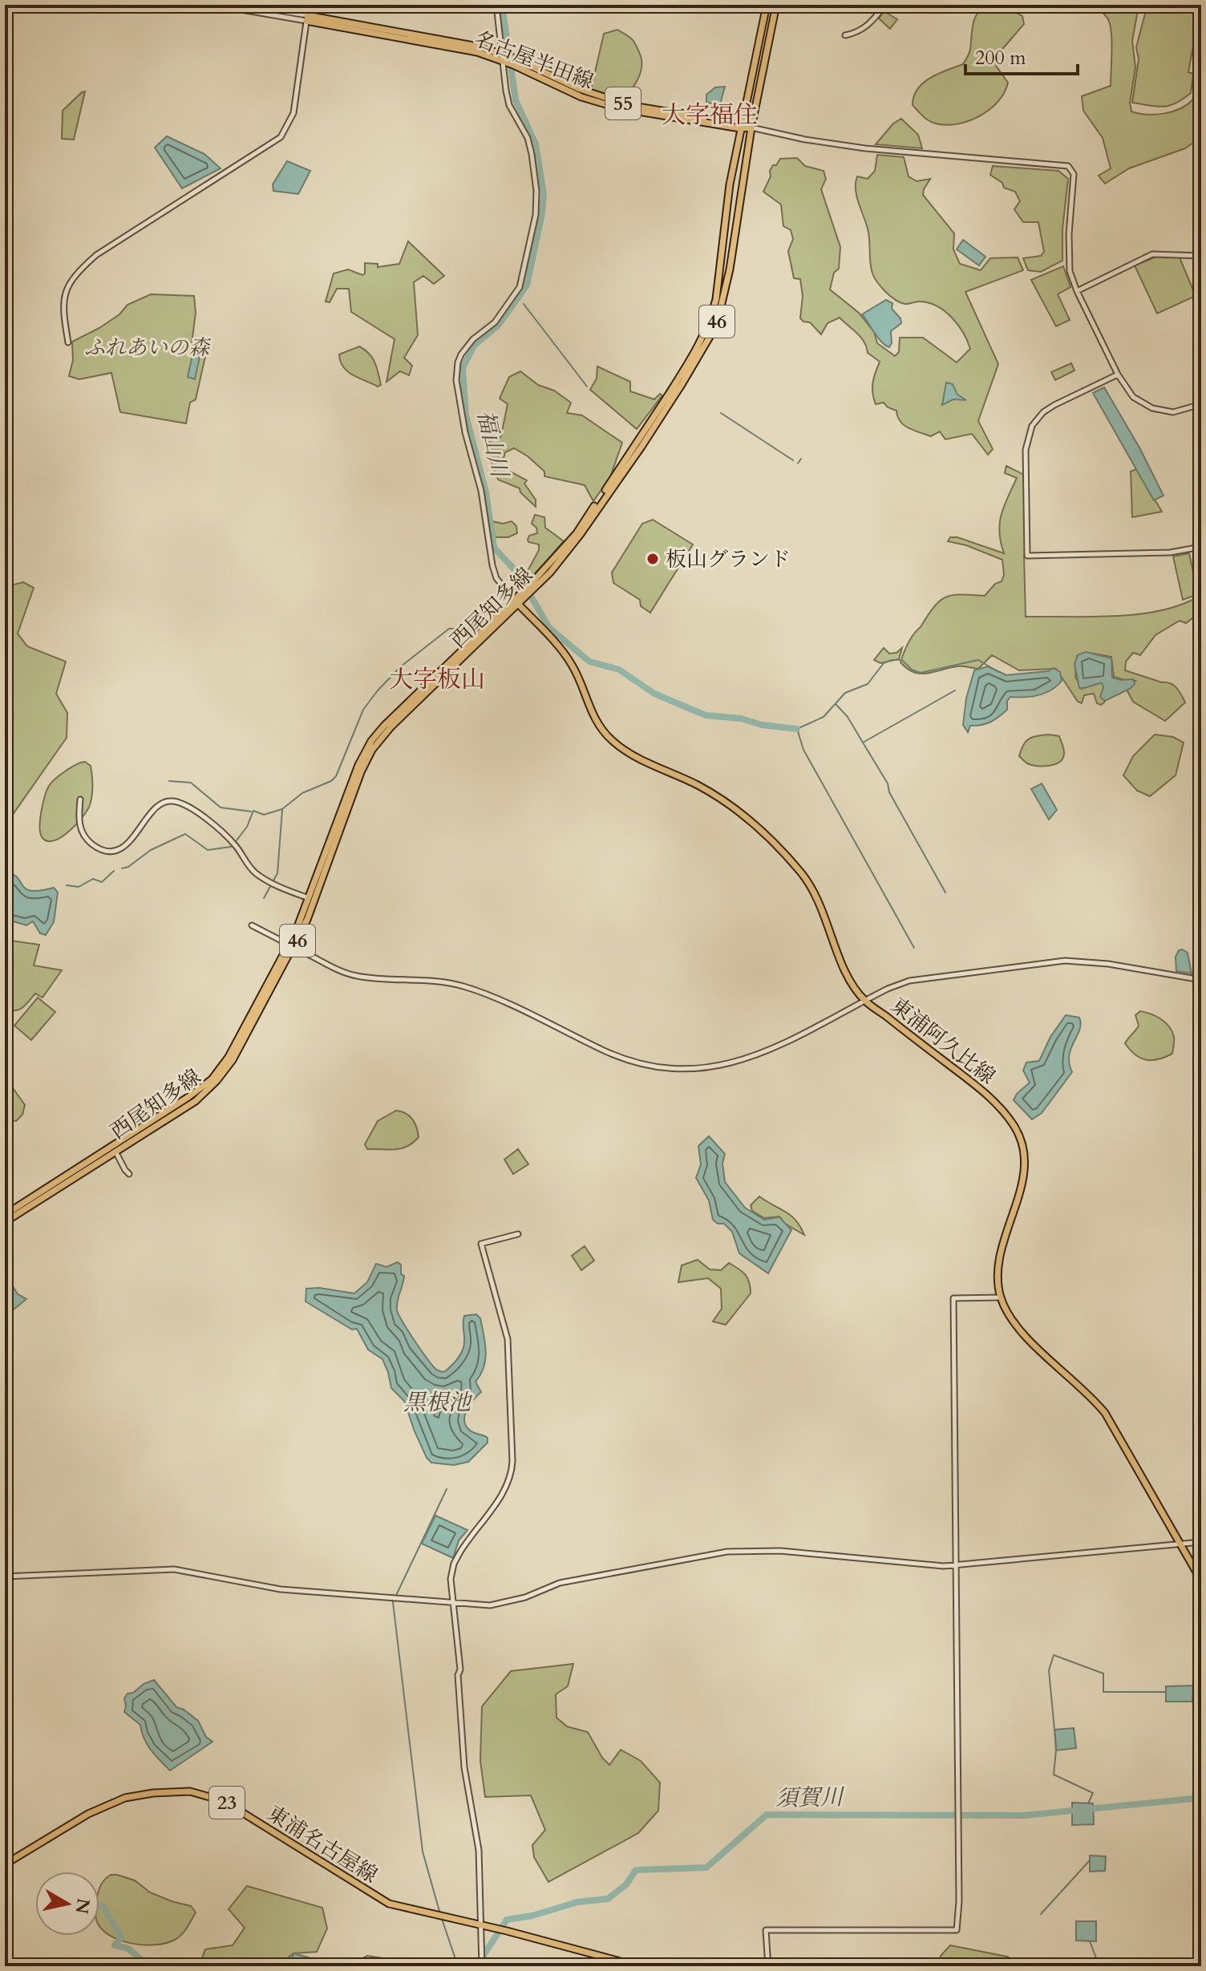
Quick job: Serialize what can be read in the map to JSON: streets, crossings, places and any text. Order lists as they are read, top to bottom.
{
  "streets": {
    "main road": [
      "名古屋半田線",
      "55",
      "46",
      "西尾知多線",
      "東浦阿久比線",
      "23",
      "東浦名古屋線"
    ]
  },
  "crossings": [
    ["名古屋半田線", "西尾知多線"],
    ["西尾知多線", "東浦阿久比線"]
  ],
  "districts": ["大字福住", "大字板山"],
  "water": ["福山川", "黒根池", "須賀川"],
  "parks": ["ふれあいの森"],
  "places": ["板山グランド"],
  "scale_bar": "200 m",
  "north": "right"
}
